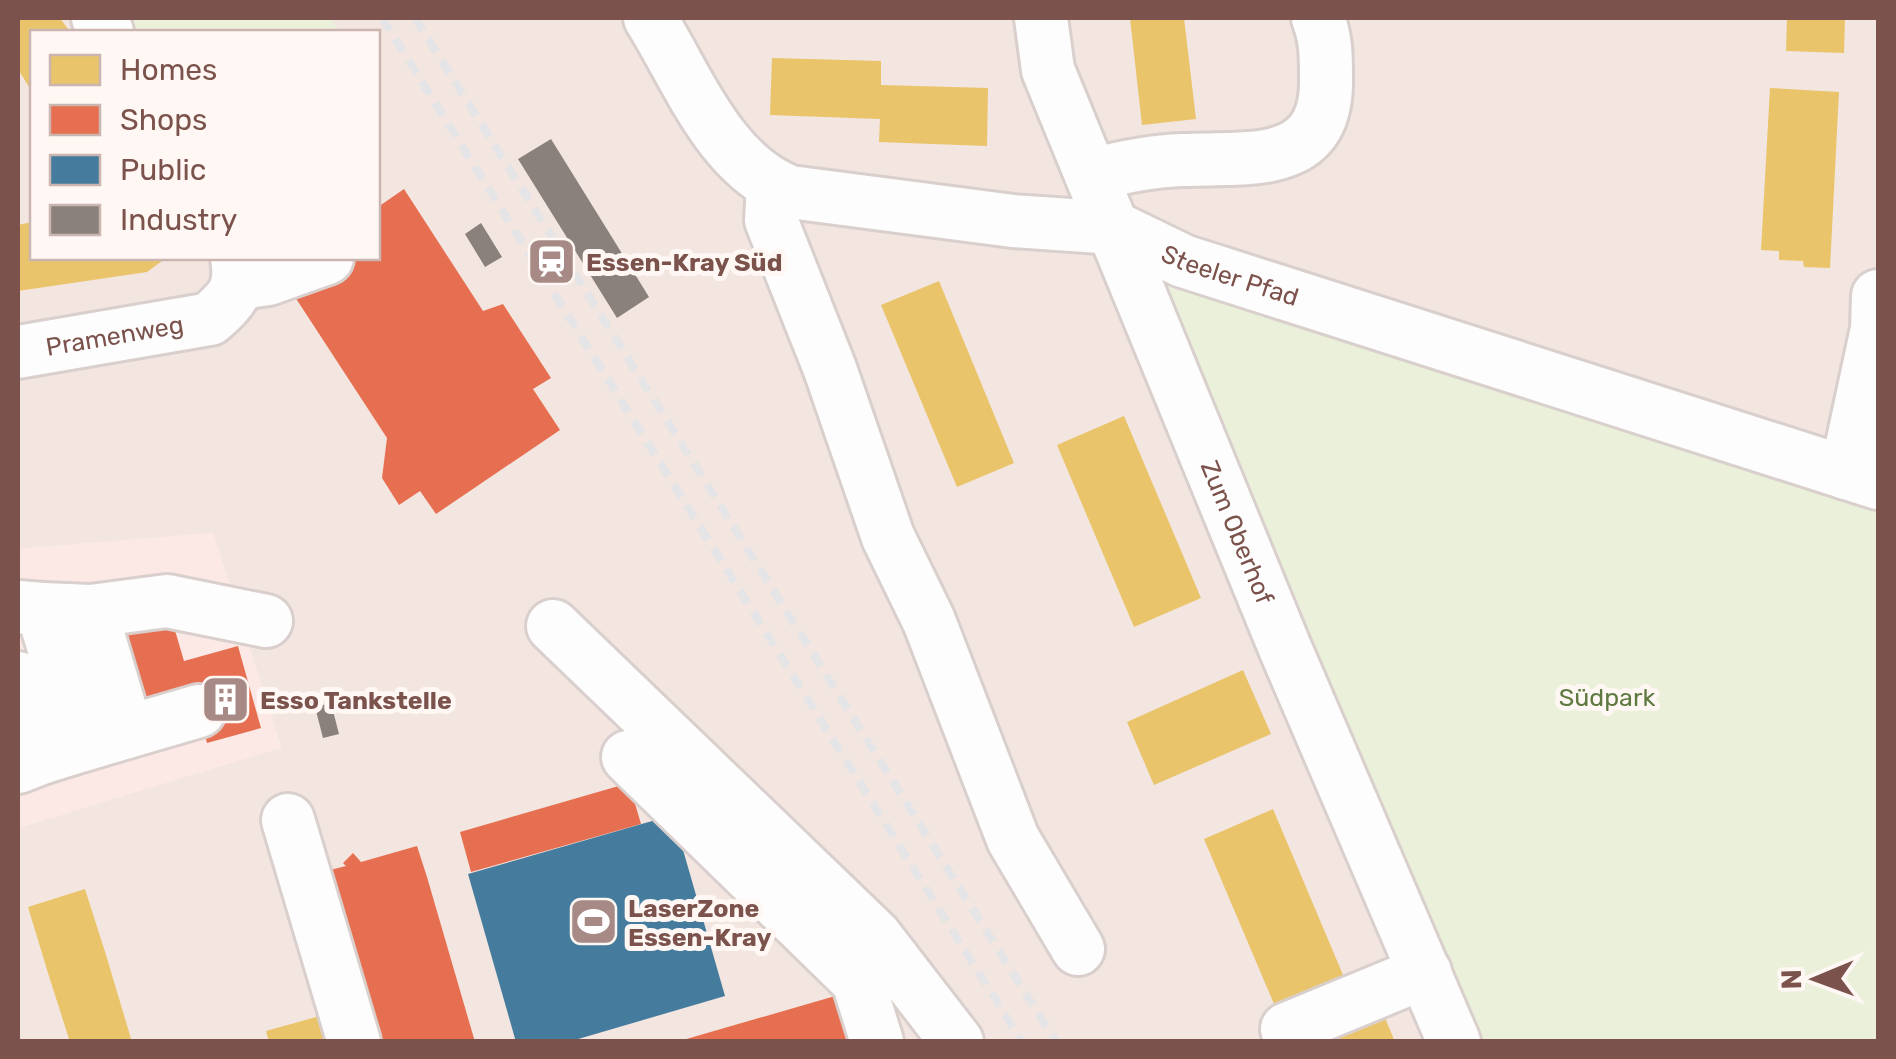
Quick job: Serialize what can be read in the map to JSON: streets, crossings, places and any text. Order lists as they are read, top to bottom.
{
  "streets": {
    "street": ["Steeler Pfad", "Pramenweg", "Zum Oberhof"]
  },
  "crossings": [
    ["Steeler Pfad", "Zum Oberhof"]
  ],
  "parks": ["Südpark"],
  "places": {
    "station": ["Essen-Kray Süd"],
    "building": ["Esso Tankstelle"],
    "sports": ["LaserZone Essen-Kray"]
  },
  "legend": [
    "Homes",
    "Shops",
    "Public",
    "Industry"
  ],
  "north": "left"
}
